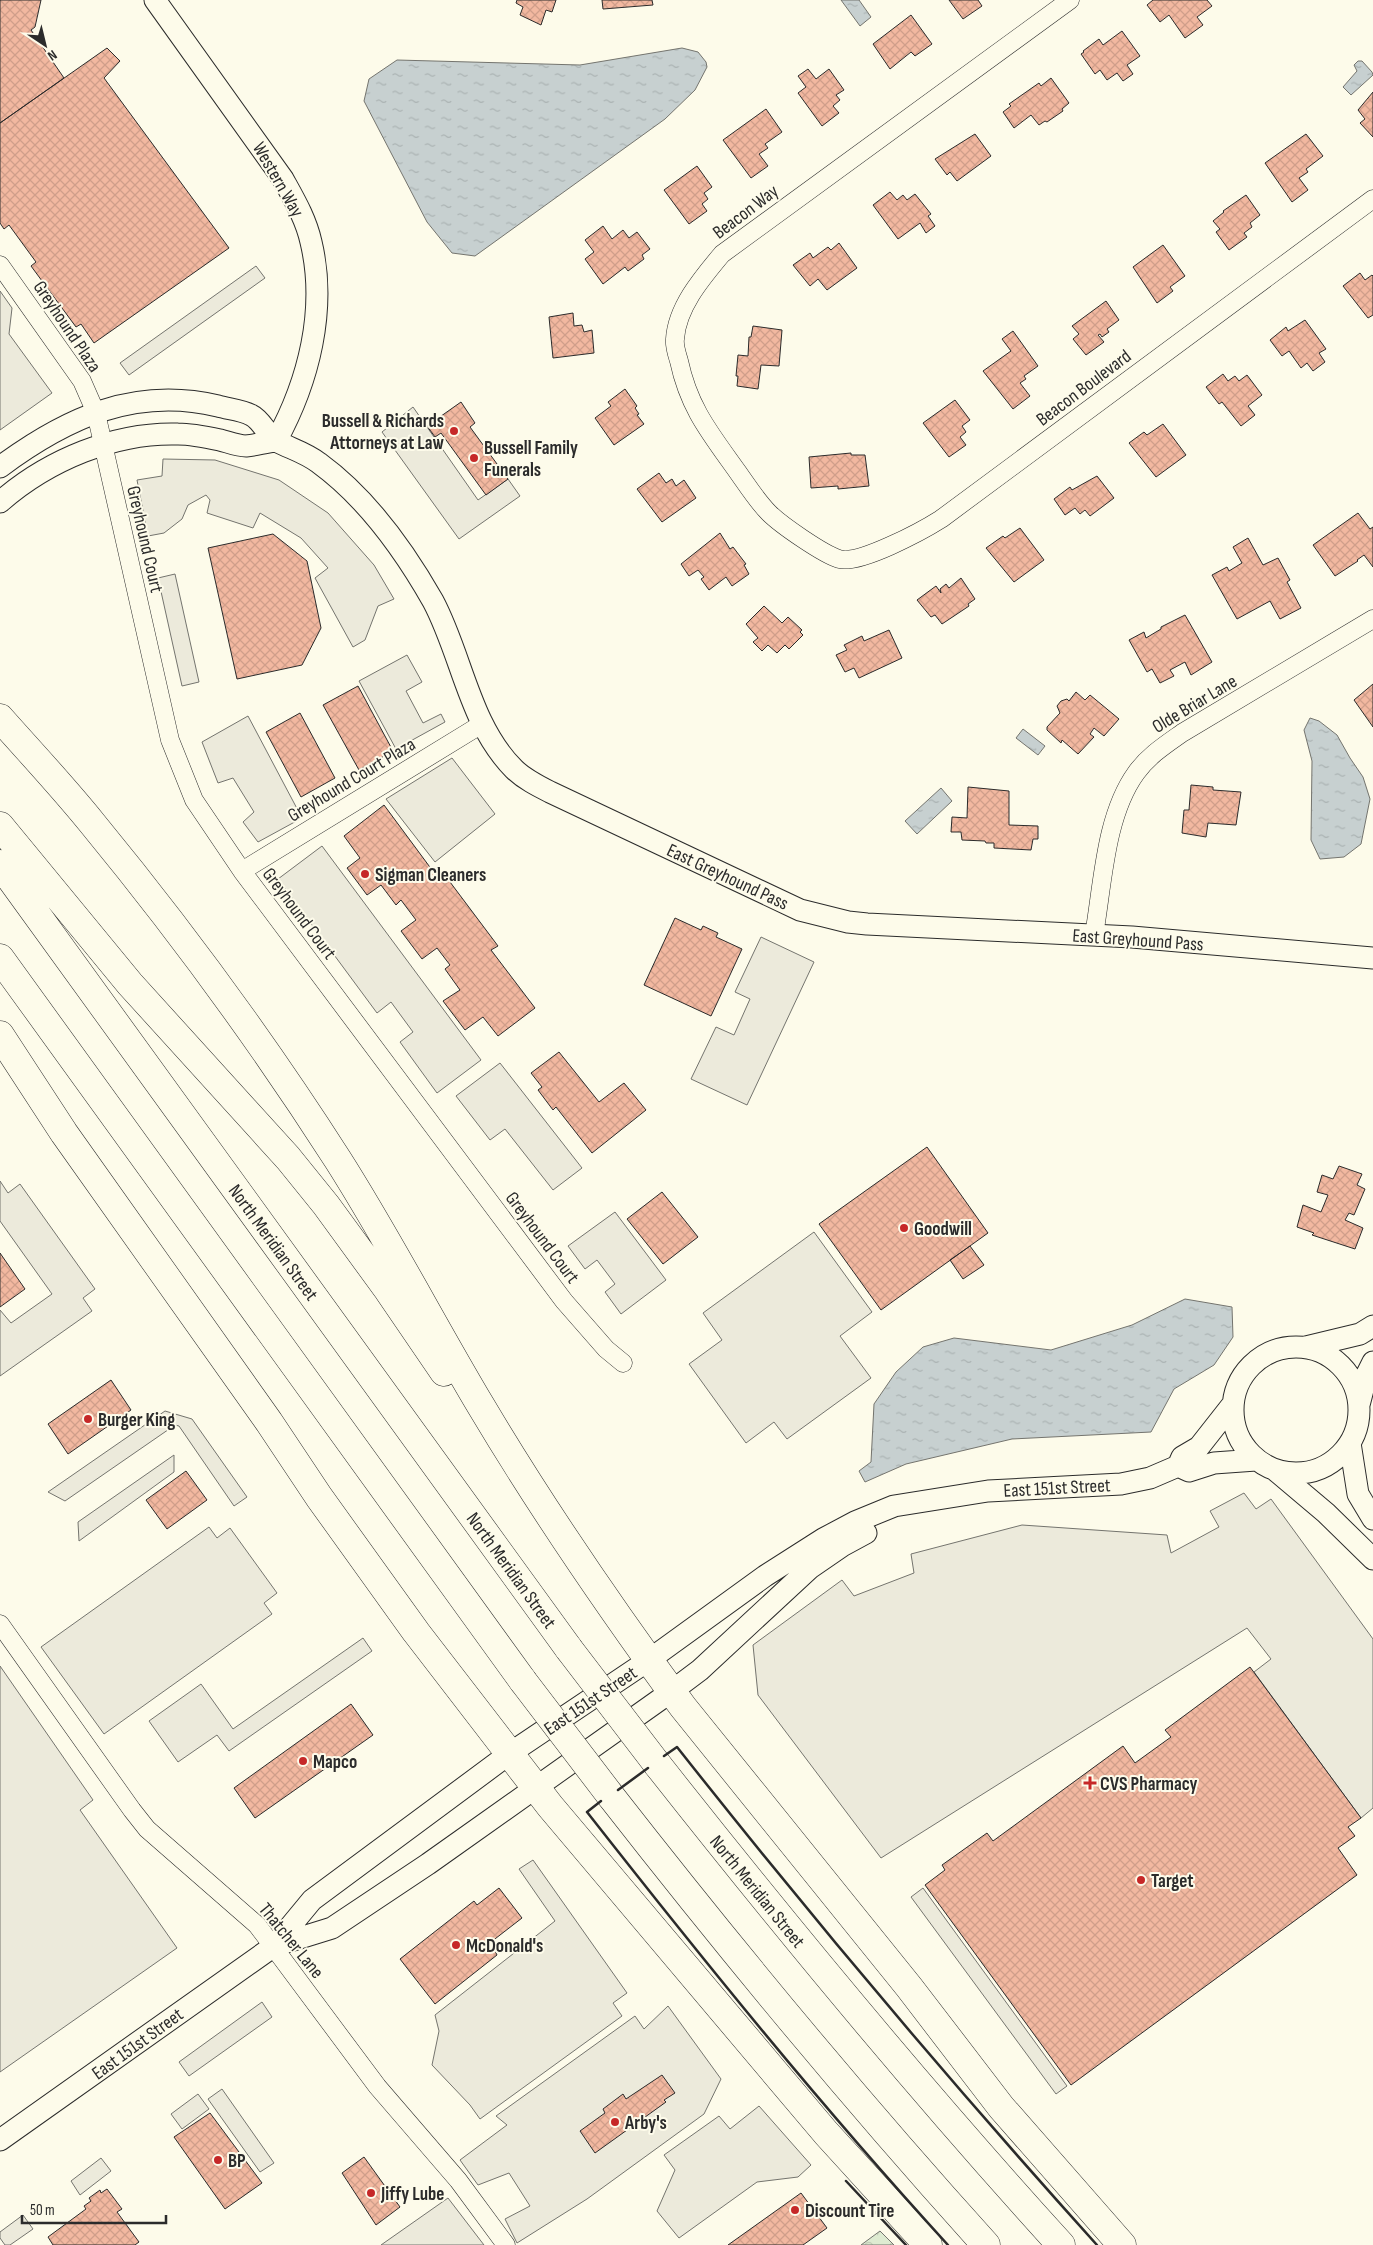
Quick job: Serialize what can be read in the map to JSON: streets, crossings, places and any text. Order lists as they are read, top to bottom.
{
  "streets": {
    "highway": ["North Meridian Street"],
    "street": [
      "Western Way",
      "Beacon Way",
      "Greyhound Plaza",
      "Beacon Boulevard",
      "Greyhound Court",
      "Olde Briar Lane",
      "Greyhound Court Plaza",
      "East Greyhound Pass",
      "East 151st Street",
      "Thatcher Lane"
    ]
  },
  "crossings": [
    ["Western Way", "East Greyhound Pass"],
    ["Beacon Way", "Beacon Boulevard"],
    ["Greyhound Plaza", "Greyhound Court"],
    ["Greyhound Plaza", "East Greyhound Pass"],
    ["Greyhound Court", "Greyhound Court Plaza"],
    ["Greyhound Court", "East Greyhound Pass"],
    ["Olde Briar Lane", "East Greyhound Pass"],
    ["Greyhound Court Plaza", "East Greyhound Pass"],
    ["East 151st Street", "Thatcher Lane"]
  ],
  "places": {
    "other": [
      "Bussell & Richards Attorneys at Law",
      "Bussell Family Funerals",
      "Sigman Cleaners",
      "Goodwill",
      "Burger King",
      "Mapco",
      "Target",
      "McDonald's",
      "Arby's",
      "BP",
      "Jiffy Lube",
      "Discount Tire"
    ],
    "health": ["CVS Pharmacy"]
  },
  "scale_bar": "50 m",
  "north": "bottom right"
}
